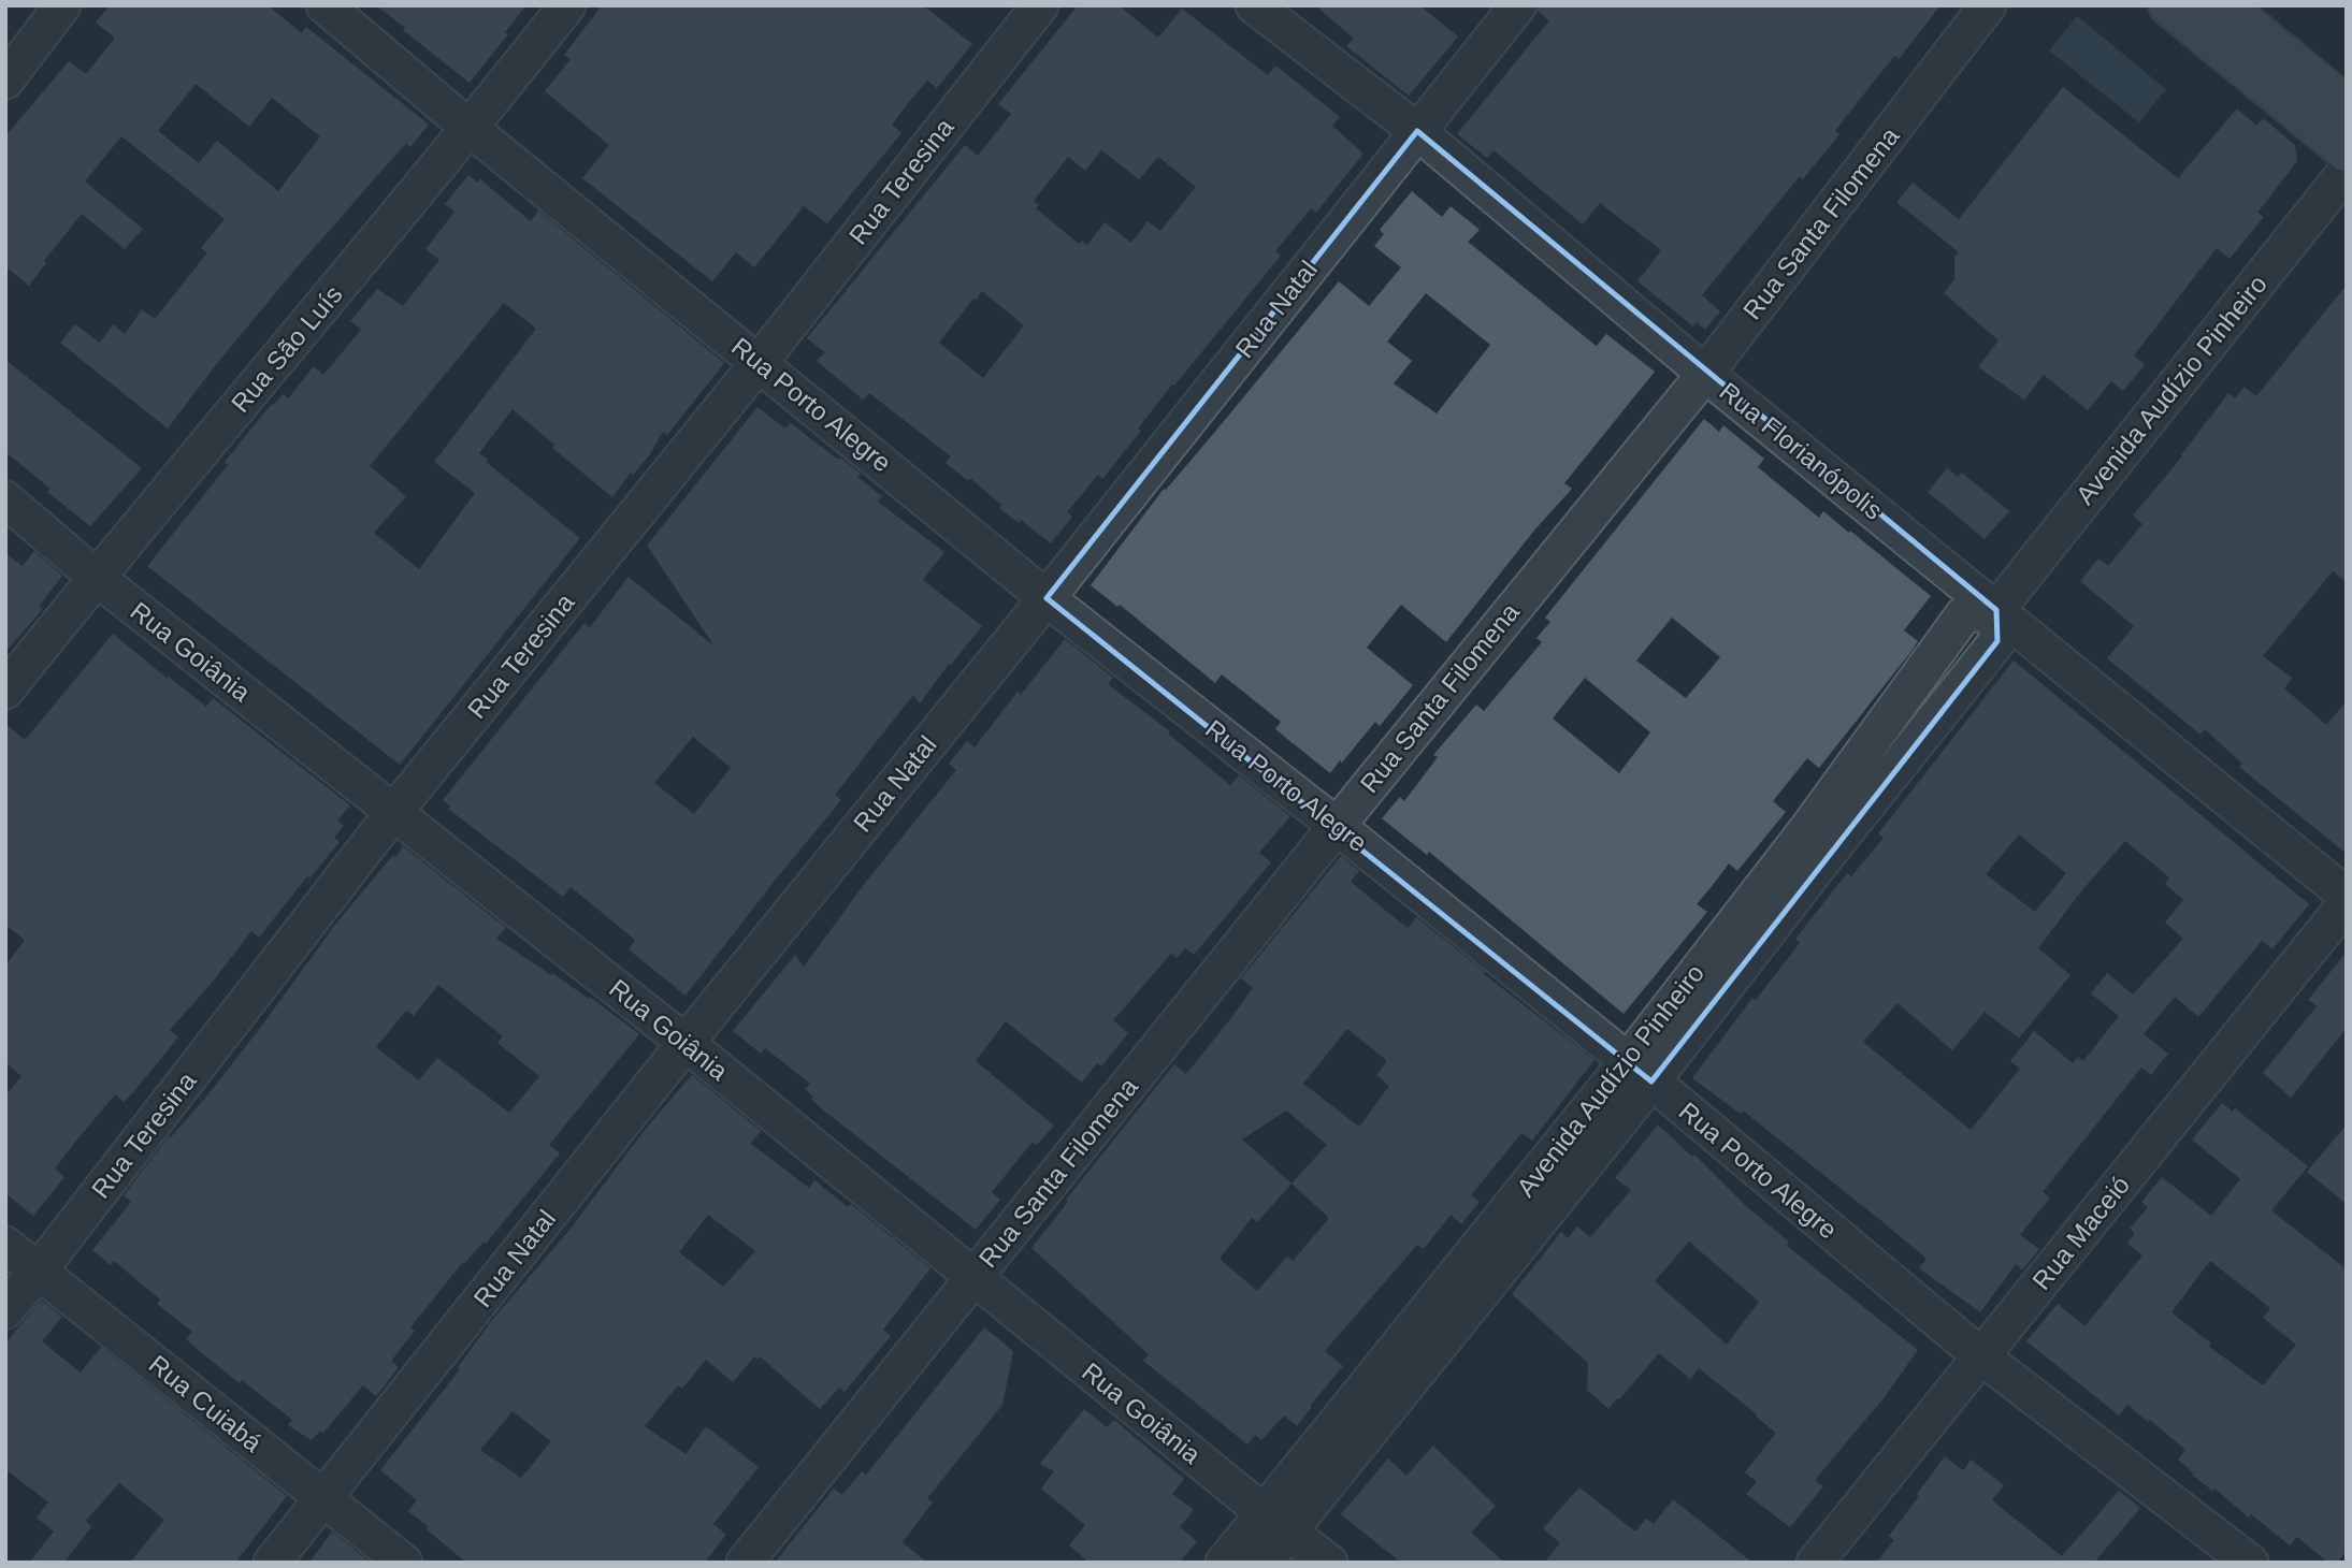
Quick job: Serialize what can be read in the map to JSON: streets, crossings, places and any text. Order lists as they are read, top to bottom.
{
  "streets": {
    "street": [
      "Rua Teresina",
      "Rua Santa Filomena",
      "Rua Natal",
      "Rua São Luís",
      "Avenida Audízio Pinheiro",
      "Rua Porto Alegre",
      "Rua Florianópolis",
      "Rua Goiânia",
      "Rua Maceió",
      "Rua Cuiabá"
    ]
  },
  "crossings": [
    ["Rua Teresina", "Rua Porto Alegre"],
    ["Rua Teresina", "Rua Goiânia"],
    ["Rua Teresina", "Rua Cuiabá"],
    ["Rua Santa Filomena", "Rua Porto Alegre"],
    ["Rua Santa Filomena", "Rua Florianópolis"],
    ["Rua Santa Filomena", "Rua Goiânia"],
    ["Rua Natal", "Rua Porto Alegre"],
    ["Rua Natal", "Rua Florianópolis"],
    ["Rua Natal", "Rua Goiânia"],
    ["Rua Natal", "Rua Cuiabá"],
    ["Rua São Luís", "Rua Porto Alegre"],
    ["Rua São Luís", "Rua Goiânia"],
    ["Avenida Audízio Pinheiro", "Rua Porto Alegre"],
    ["Avenida Audízio Pinheiro", "Rua Florianópolis"],
    ["Avenida Audízio Pinheiro", "Rua Goiânia"],
    ["Rua Porto Alegre", "Rua Maceió"]
  ]
}
